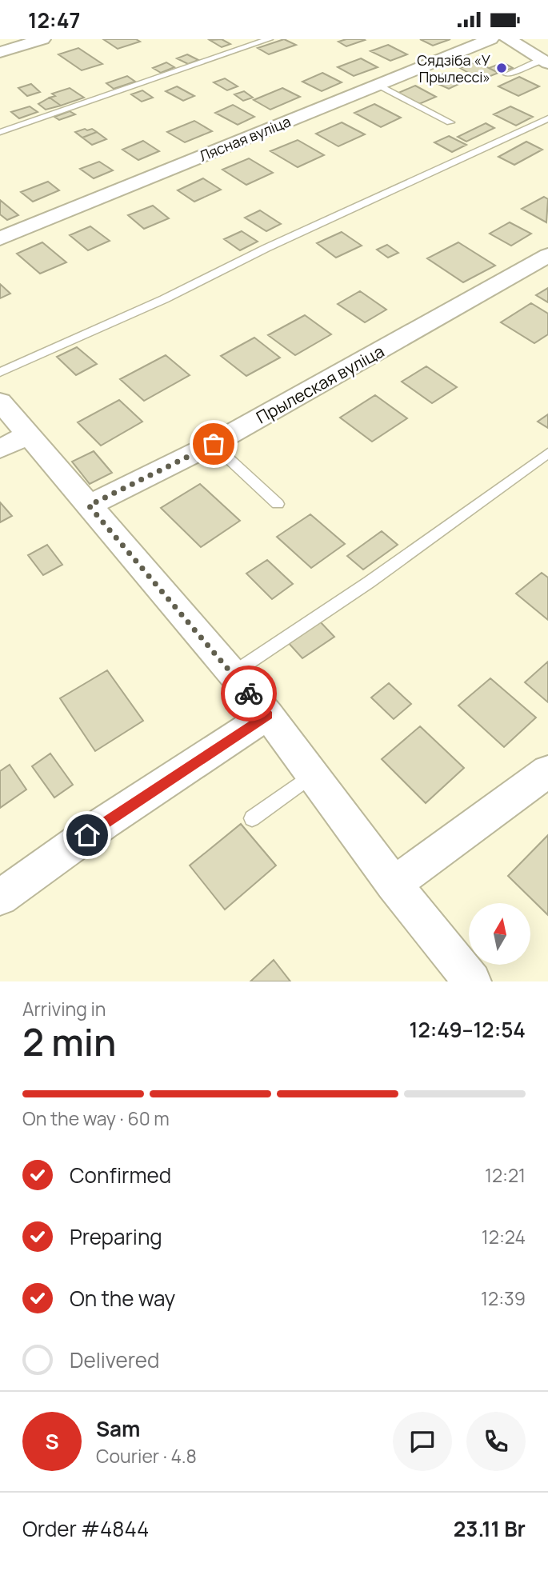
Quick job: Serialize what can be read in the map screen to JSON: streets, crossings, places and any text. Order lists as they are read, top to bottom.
{
  "streets": {
    "street": ["Лясная вуліца", "Прылеская вуліца"]
  },
  "places": ["Сядзіба «У Прылессі»"],
  "north": "top",
  "page": {
    "status": "12:47",
    "heading": ["2 min", "Arriving in", "12:49–12:54"],
    "panel": [
      "Sam",
      "Courier · 4.8",
      "Order #4844",
      "23.11 Br"
    ],
    "bar": "On the way · 60 m",
    "list": [
      ["Confirmed", "12:21"],
      ["Preparing", "12:24"],
      ["On the way", "12:39"],
      "Delivered"
    ],
    "round": "S"
  }
}
